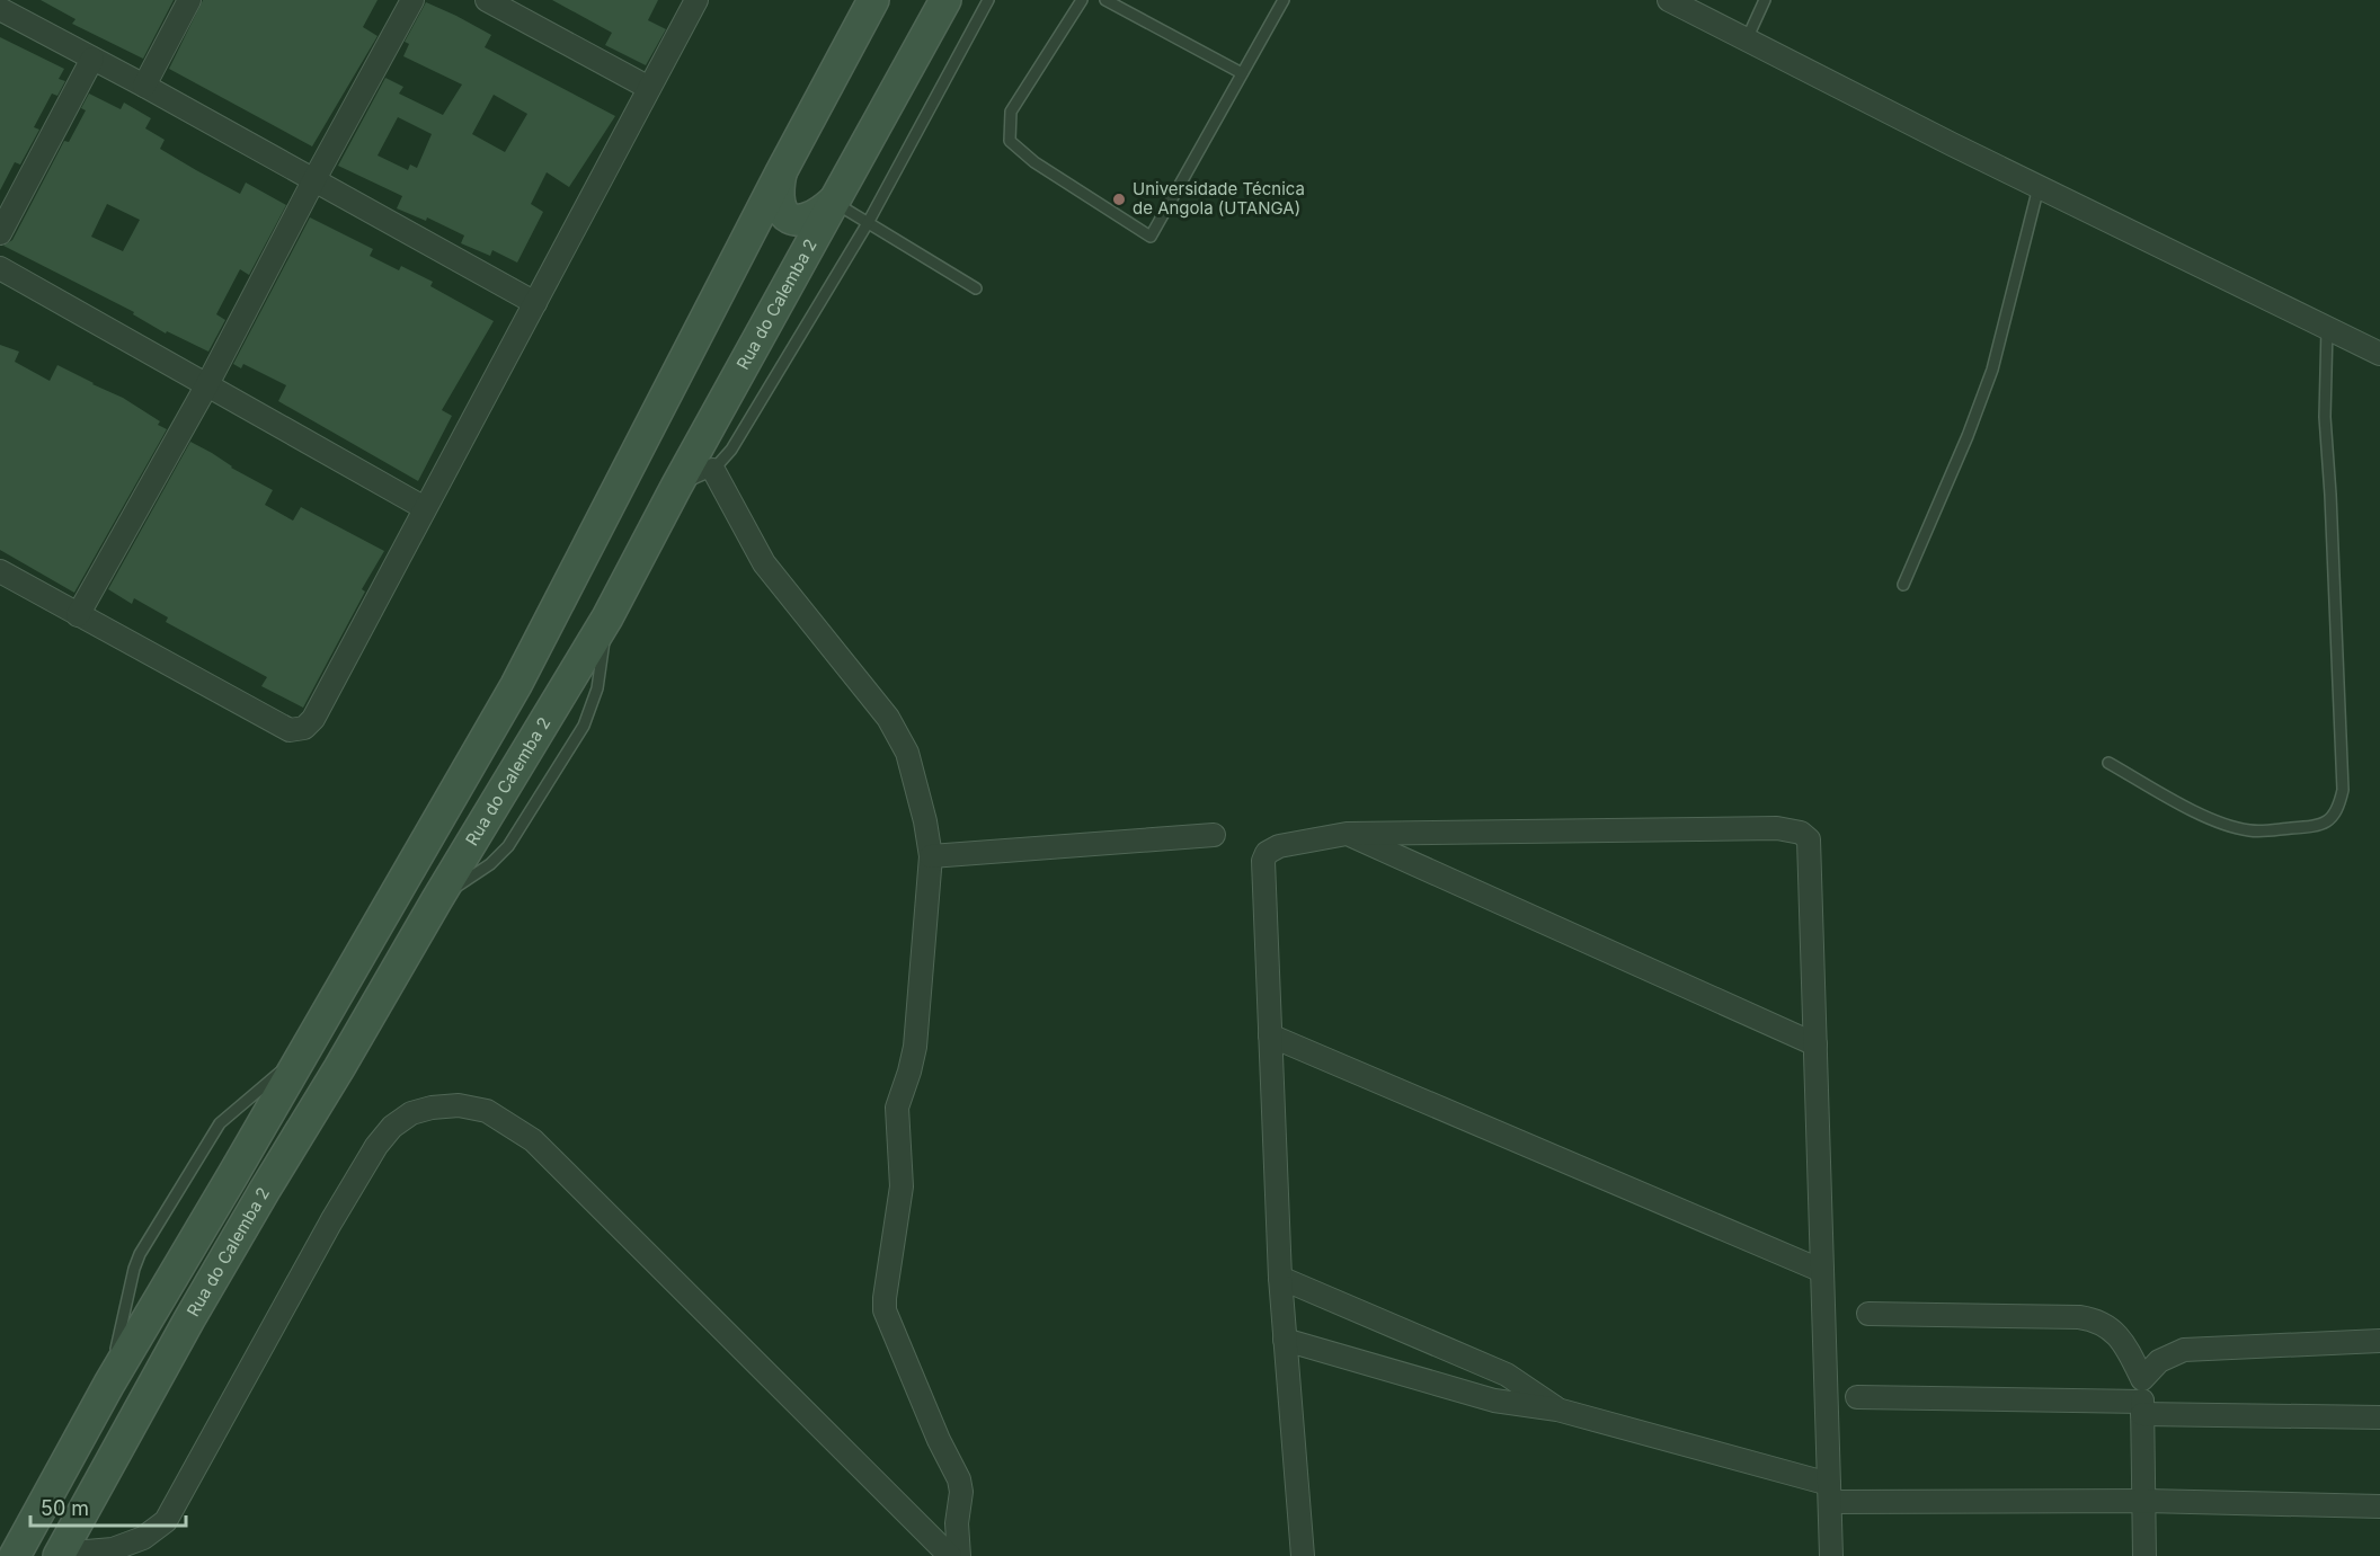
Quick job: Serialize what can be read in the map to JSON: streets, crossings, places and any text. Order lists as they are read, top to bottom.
{
  "streets": {
    "main road": ["Rua do Calemba 2"]
  },
  "places": ["Universidade Técnica de Angola (UTANGA)"],
  "scale_bar": "50 m"
}
